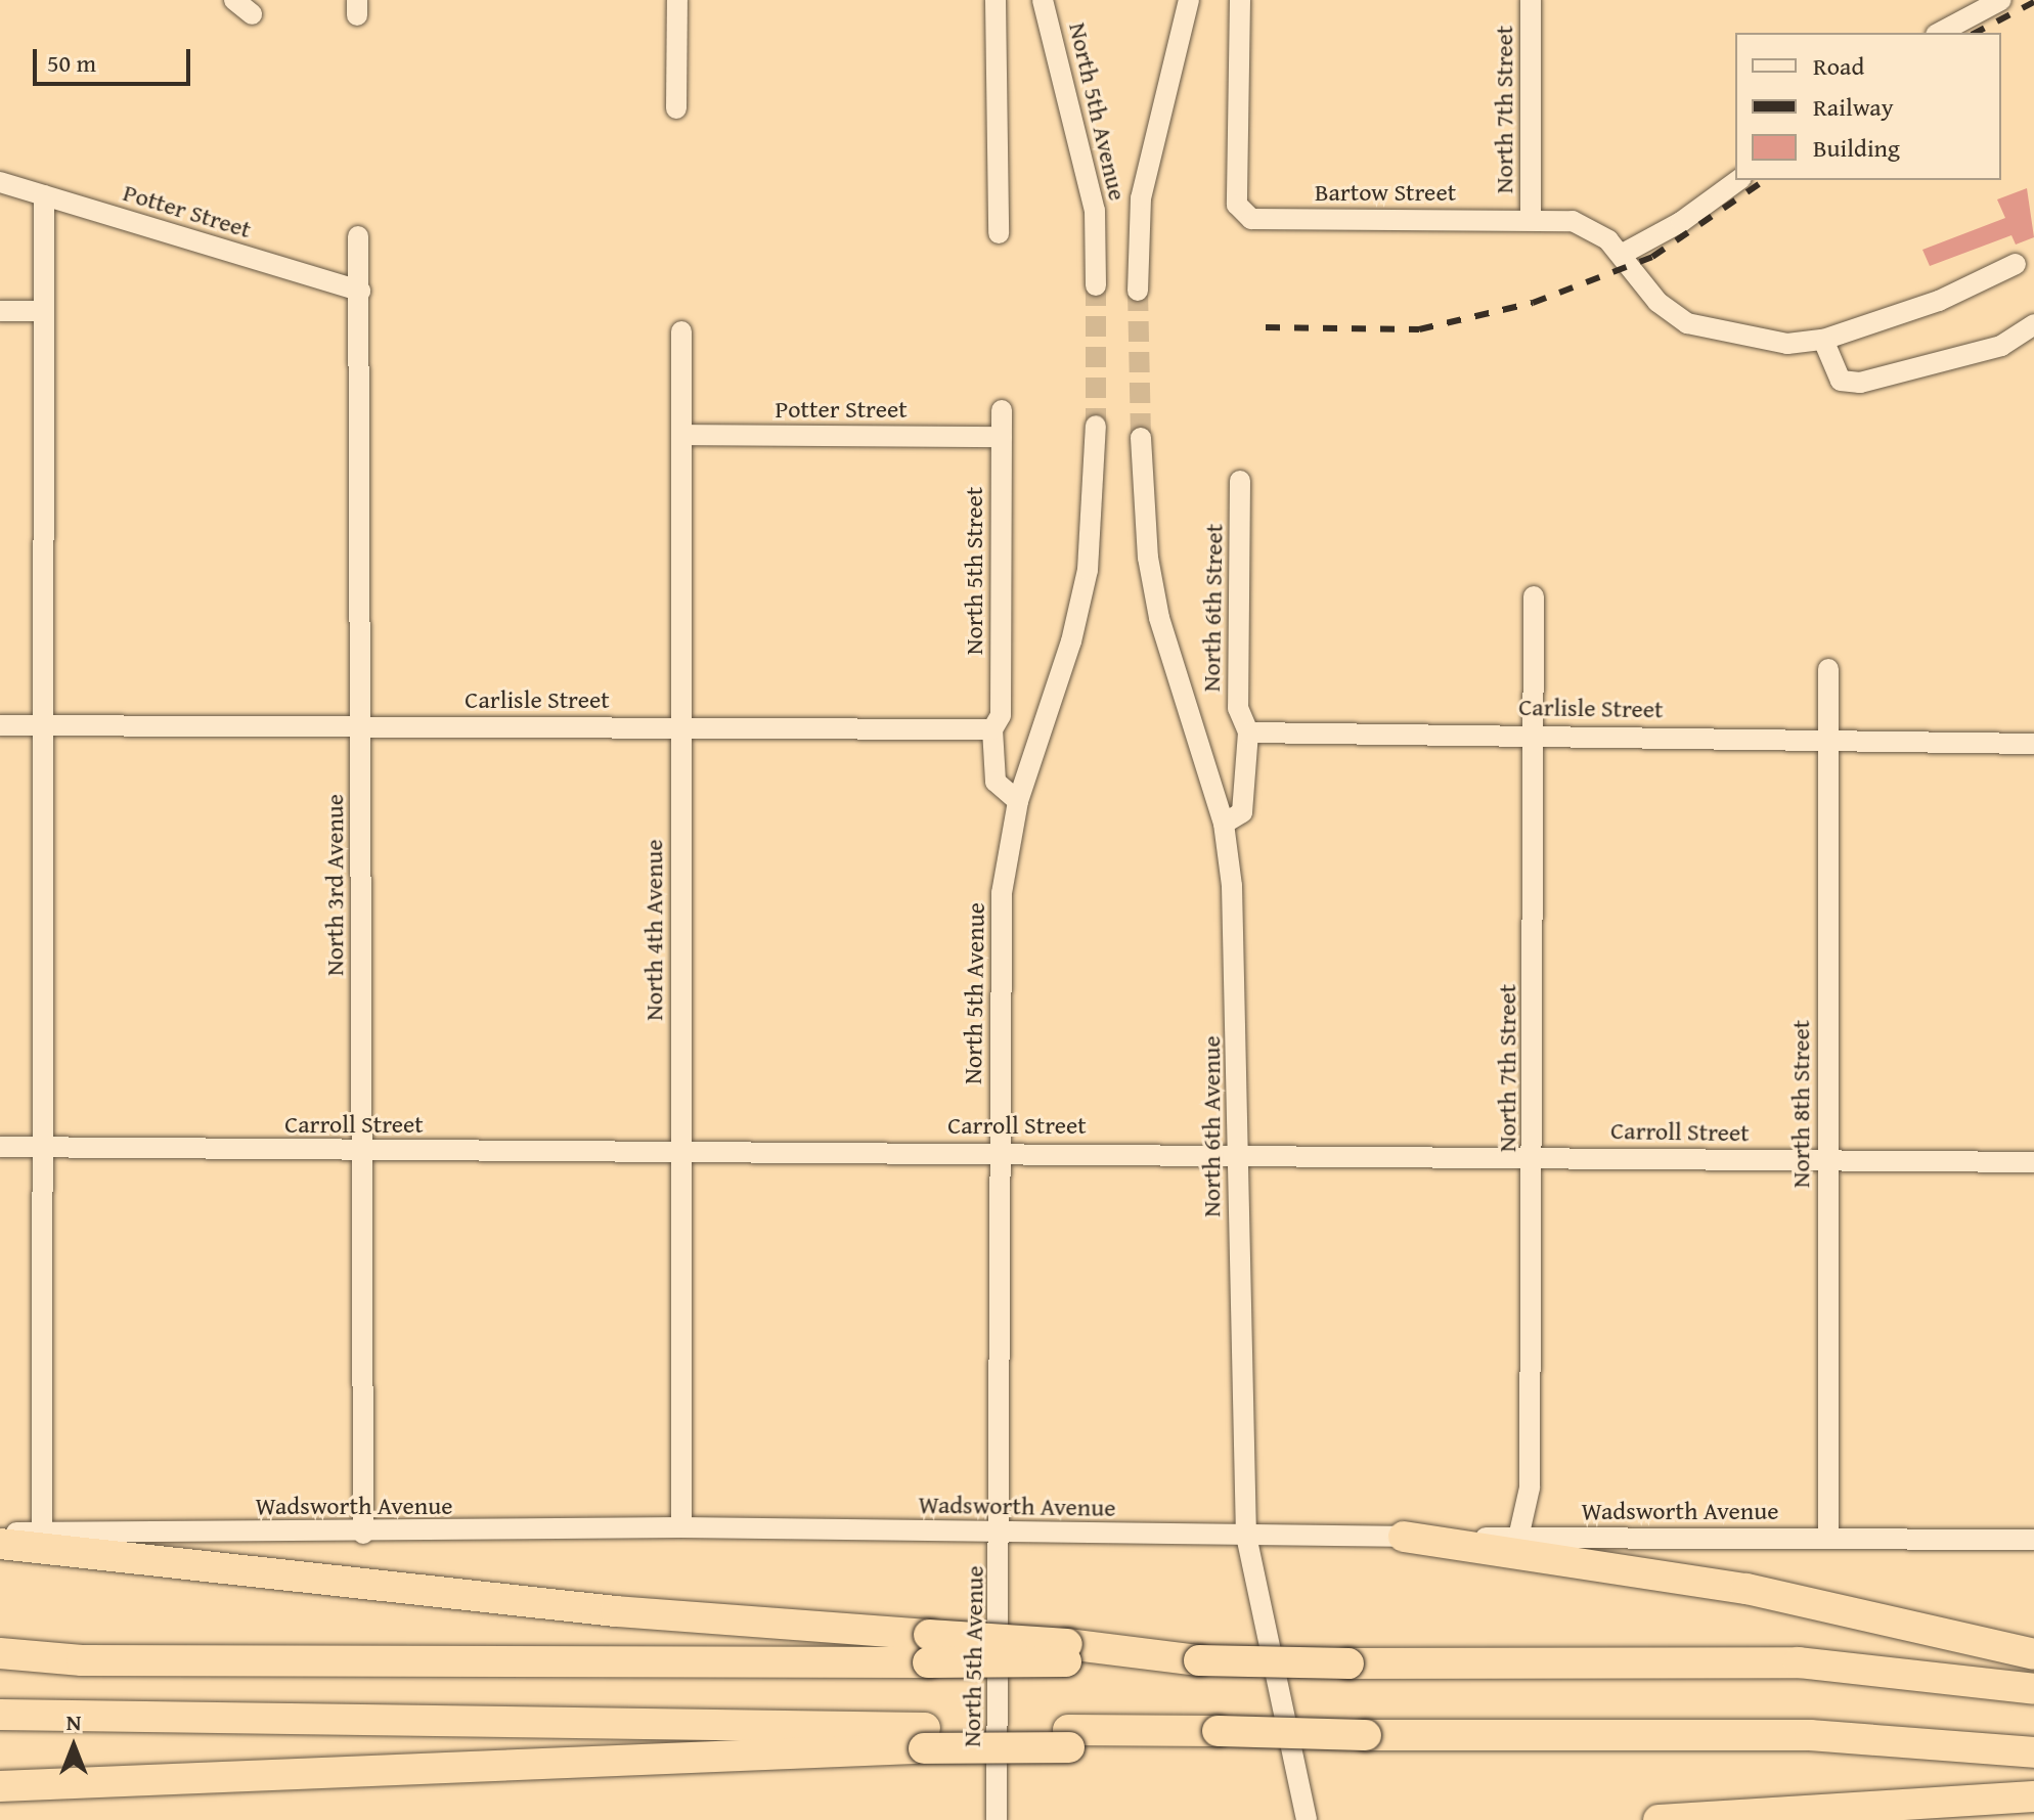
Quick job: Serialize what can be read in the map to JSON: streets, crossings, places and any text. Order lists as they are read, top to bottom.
{
  "streets": {
    "street": [
      "North 7th Street",
      "North 5th Avenue",
      "Bartow Street",
      "Potter Street",
      "North 5th Street",
      "North 6th Street",
      "Carlisle Street",
      "North 3rd Avenue",
      "North 4th Avenue",
      "North 8th Street",
      "Carroll Street",
      "North 6th Avenue",
      "Wadsworth Avenue"
    ]
  },
  "crossings": [
    ["North 7th Street", "Bartow Street"],
    ["North 7th Street", "Carlisle Street"],
    ["North 7th Street", "Carroll Street"],
    ["North 7th Street", "Wadsworth Avenue"],
    ["North 5th Avenue", "Carroll Street"],
    ["North 5th Avenue", "Wadsworth Avenue"],
    ["Potter Street", "North 5th Street"],
    ["Potter Street", "North 3rd Avenue"],
    ["Potter Street", "North 4th Avenue"],
    ["North 5th Street", "Carlisle Street"],
    ["North 6th Street", "Carlisle Street"],
    ["Carlisle Street", "North 3rd Avenue"],
    ["Carlisle Street", "North 4th Avenue"],
    ["Carlisle Street", "North 8th Street"],
    ["North 3rd Avenue", "Carroll Street"],
    ["North 3rd Avenue", "Wadsworth Avenue"],
    ["North 4th Avenue", "Carroll Street"],
    ["North 4th Avenue", "Wadsworth Avenue"],
    ["North 8th Street", "Carroll Street"],
    ["North 8th Street", "Wadsworth Avenue"],
    ["Carroll Street", "North 6th Avenue"],
    ["North 6th Avenue", "Wadsworth Avenue"]
  ],
  "legend": ["Road", "Railway", "Building"],
  "scale_bar": "50 m",
  "north": "top"
}
